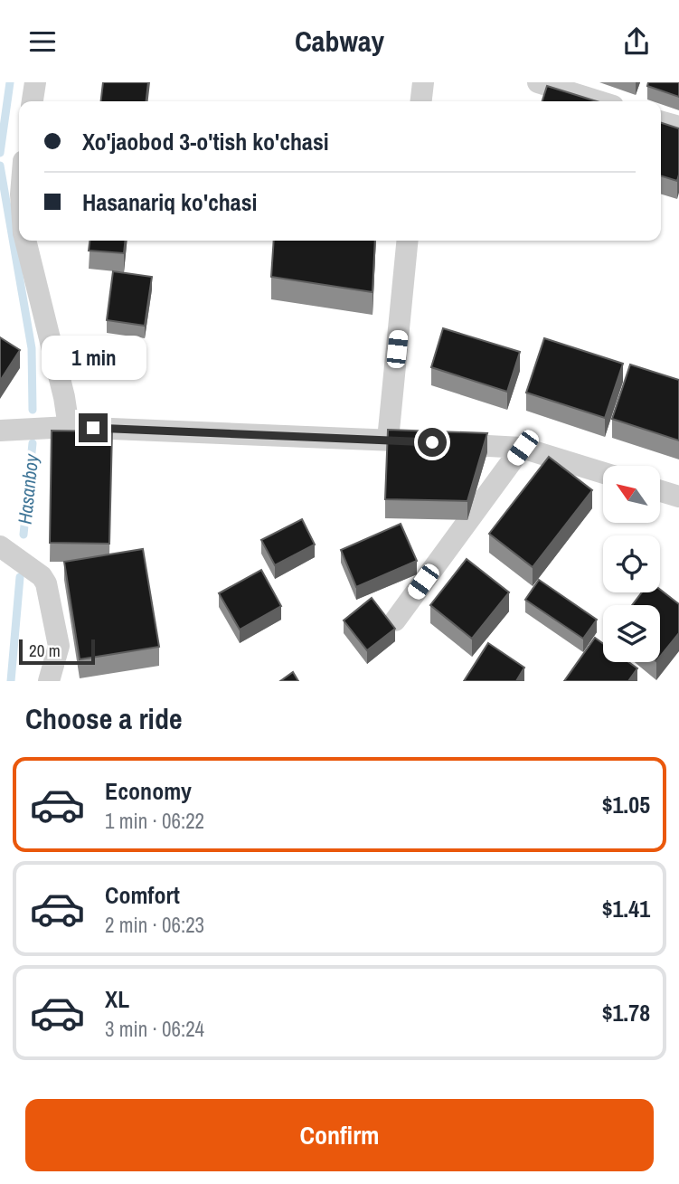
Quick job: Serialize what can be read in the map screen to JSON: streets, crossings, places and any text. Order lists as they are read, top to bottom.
{
  "water": ["Hasanboy"],
  "scale_bar": "20 m",
  "north": "top left",
  "page": {
    "header": "Cabway",
    "banner": ["Xo'jaobod 3-o'tish ko'chasi", "Hasanariq ko'chasi"],
    "bubble": "1 min",
    "scale": "20 m",
    "heading": "Choose a ride",
    "list": [
      {
        "name": "Economy",
        "note": "1 min · 06:22",
        "value": "$1.05"
      },
      {
        "name": "Comfort",
        "note": "2 min · 06:23",
        "value": "$1.41"
      },
      {
        "name": "XL",
        "note": "3 min · 06:24",
        "value": "$1.78"
      }
    ],
    "buttons": "Confirm"
  }
}
